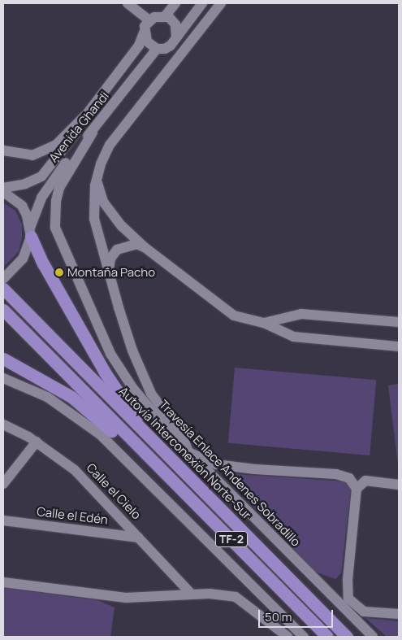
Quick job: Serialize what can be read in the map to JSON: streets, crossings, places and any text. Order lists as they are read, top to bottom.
{
  "streets": {
    "highway": ["Autovía Interconexión Norte-Sur", "TF-2"],
    "street": [
      "Avenida Ghandi",
      "Travesía Enlace Andenes Sobradillo",
      "Calle el Cielo",
      "Calle el Edén"
    ]
  },
  "crossings": [
    ["Avenida Ghandi", "Autovía Interconexión Norte-Sur"],
    ["Avenida Ghandi", "Travesía Enlace Andenes Sobradillo"],
    ["Calle el Cielo", "Calle el Edén"]
  ],
  "places": ["Montaña Pacho"],
  "scale_bar": "50 m"
}
